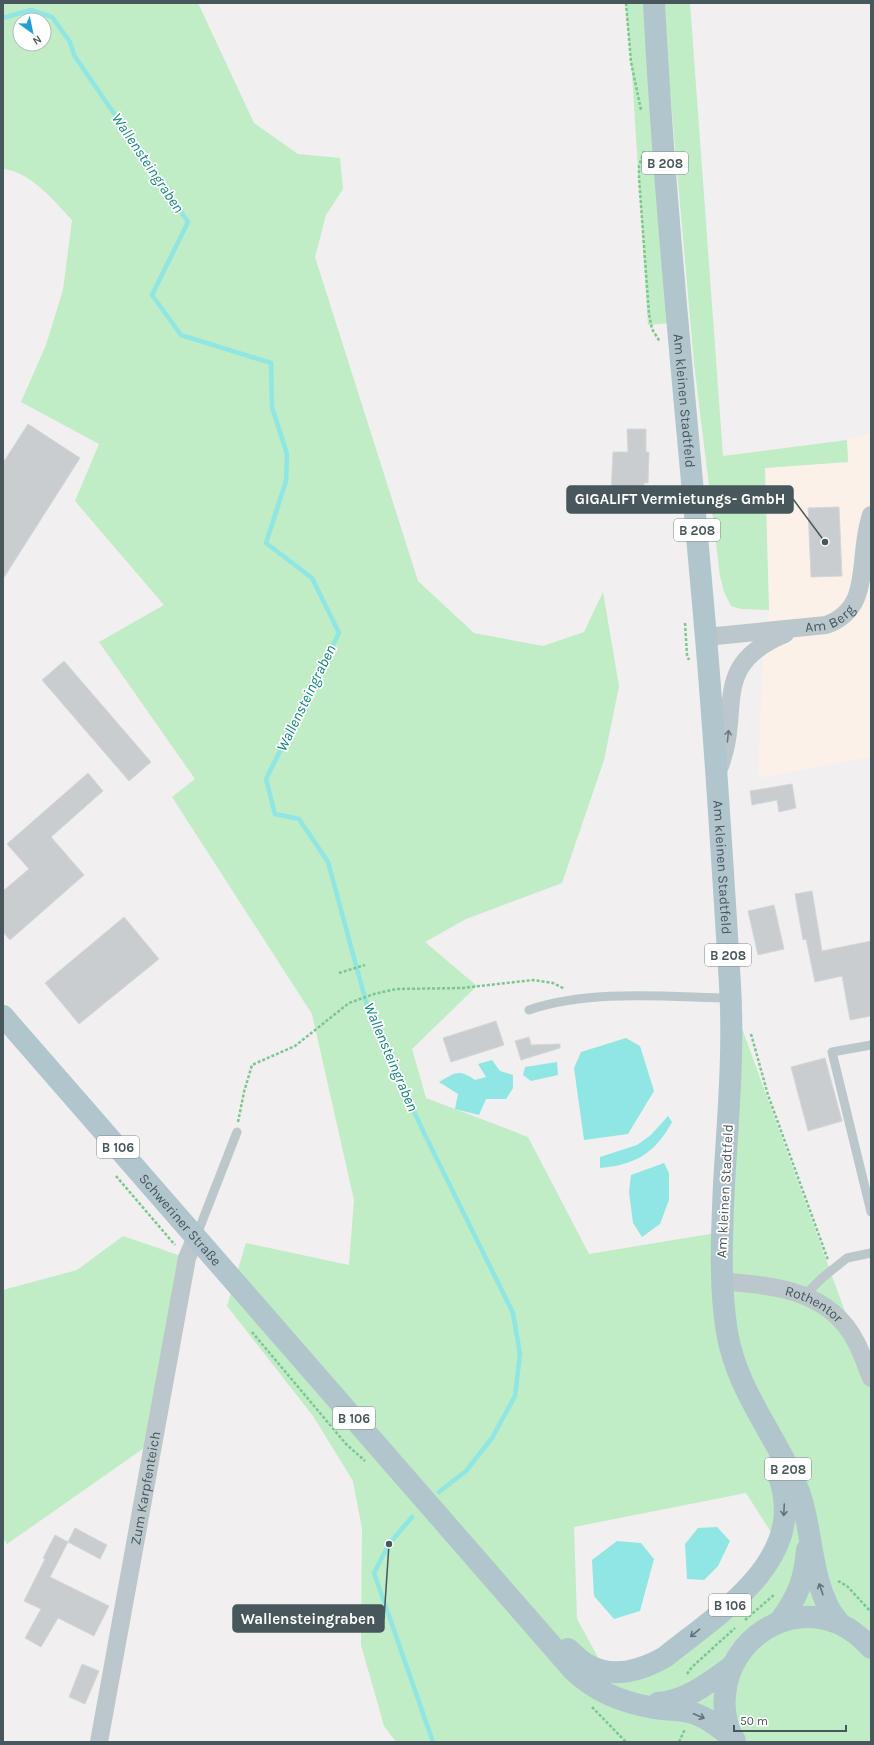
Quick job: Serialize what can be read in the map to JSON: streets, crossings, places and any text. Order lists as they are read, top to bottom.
{
  "streets": {
    "main road": [
      "B 208",
      "Am kleinen Stadtfeld",
      "B 106",
      "Schweriner Straße"
    ],
    "street": ["Am Berg", "Rothentor", "Zum Karpfenteich"]
  },
  "crossings": [
    ["B 208", "Am kleinen Stadtfeld"],
    ["B 208", "B 106"],
    ["Am kleinen Stadtfeld", "Am Berg"],
    ["Am kleinen Stadtfeld", "B 106"],
    ["Am kleinen Stadtfeld", "Rothentor"],
    ["B 106", "Schweriner Straße"],
    ["Schweriner Straße", "Zum Karpfenteich"]
  ],
  "water": ["Wallensteingraben"],
  "places": ["GIGALIFT Vermietungs- GmbH", "Wallensteingraben"],
  "scale_bar": "50 m",
  "north": "bottom right"
}
